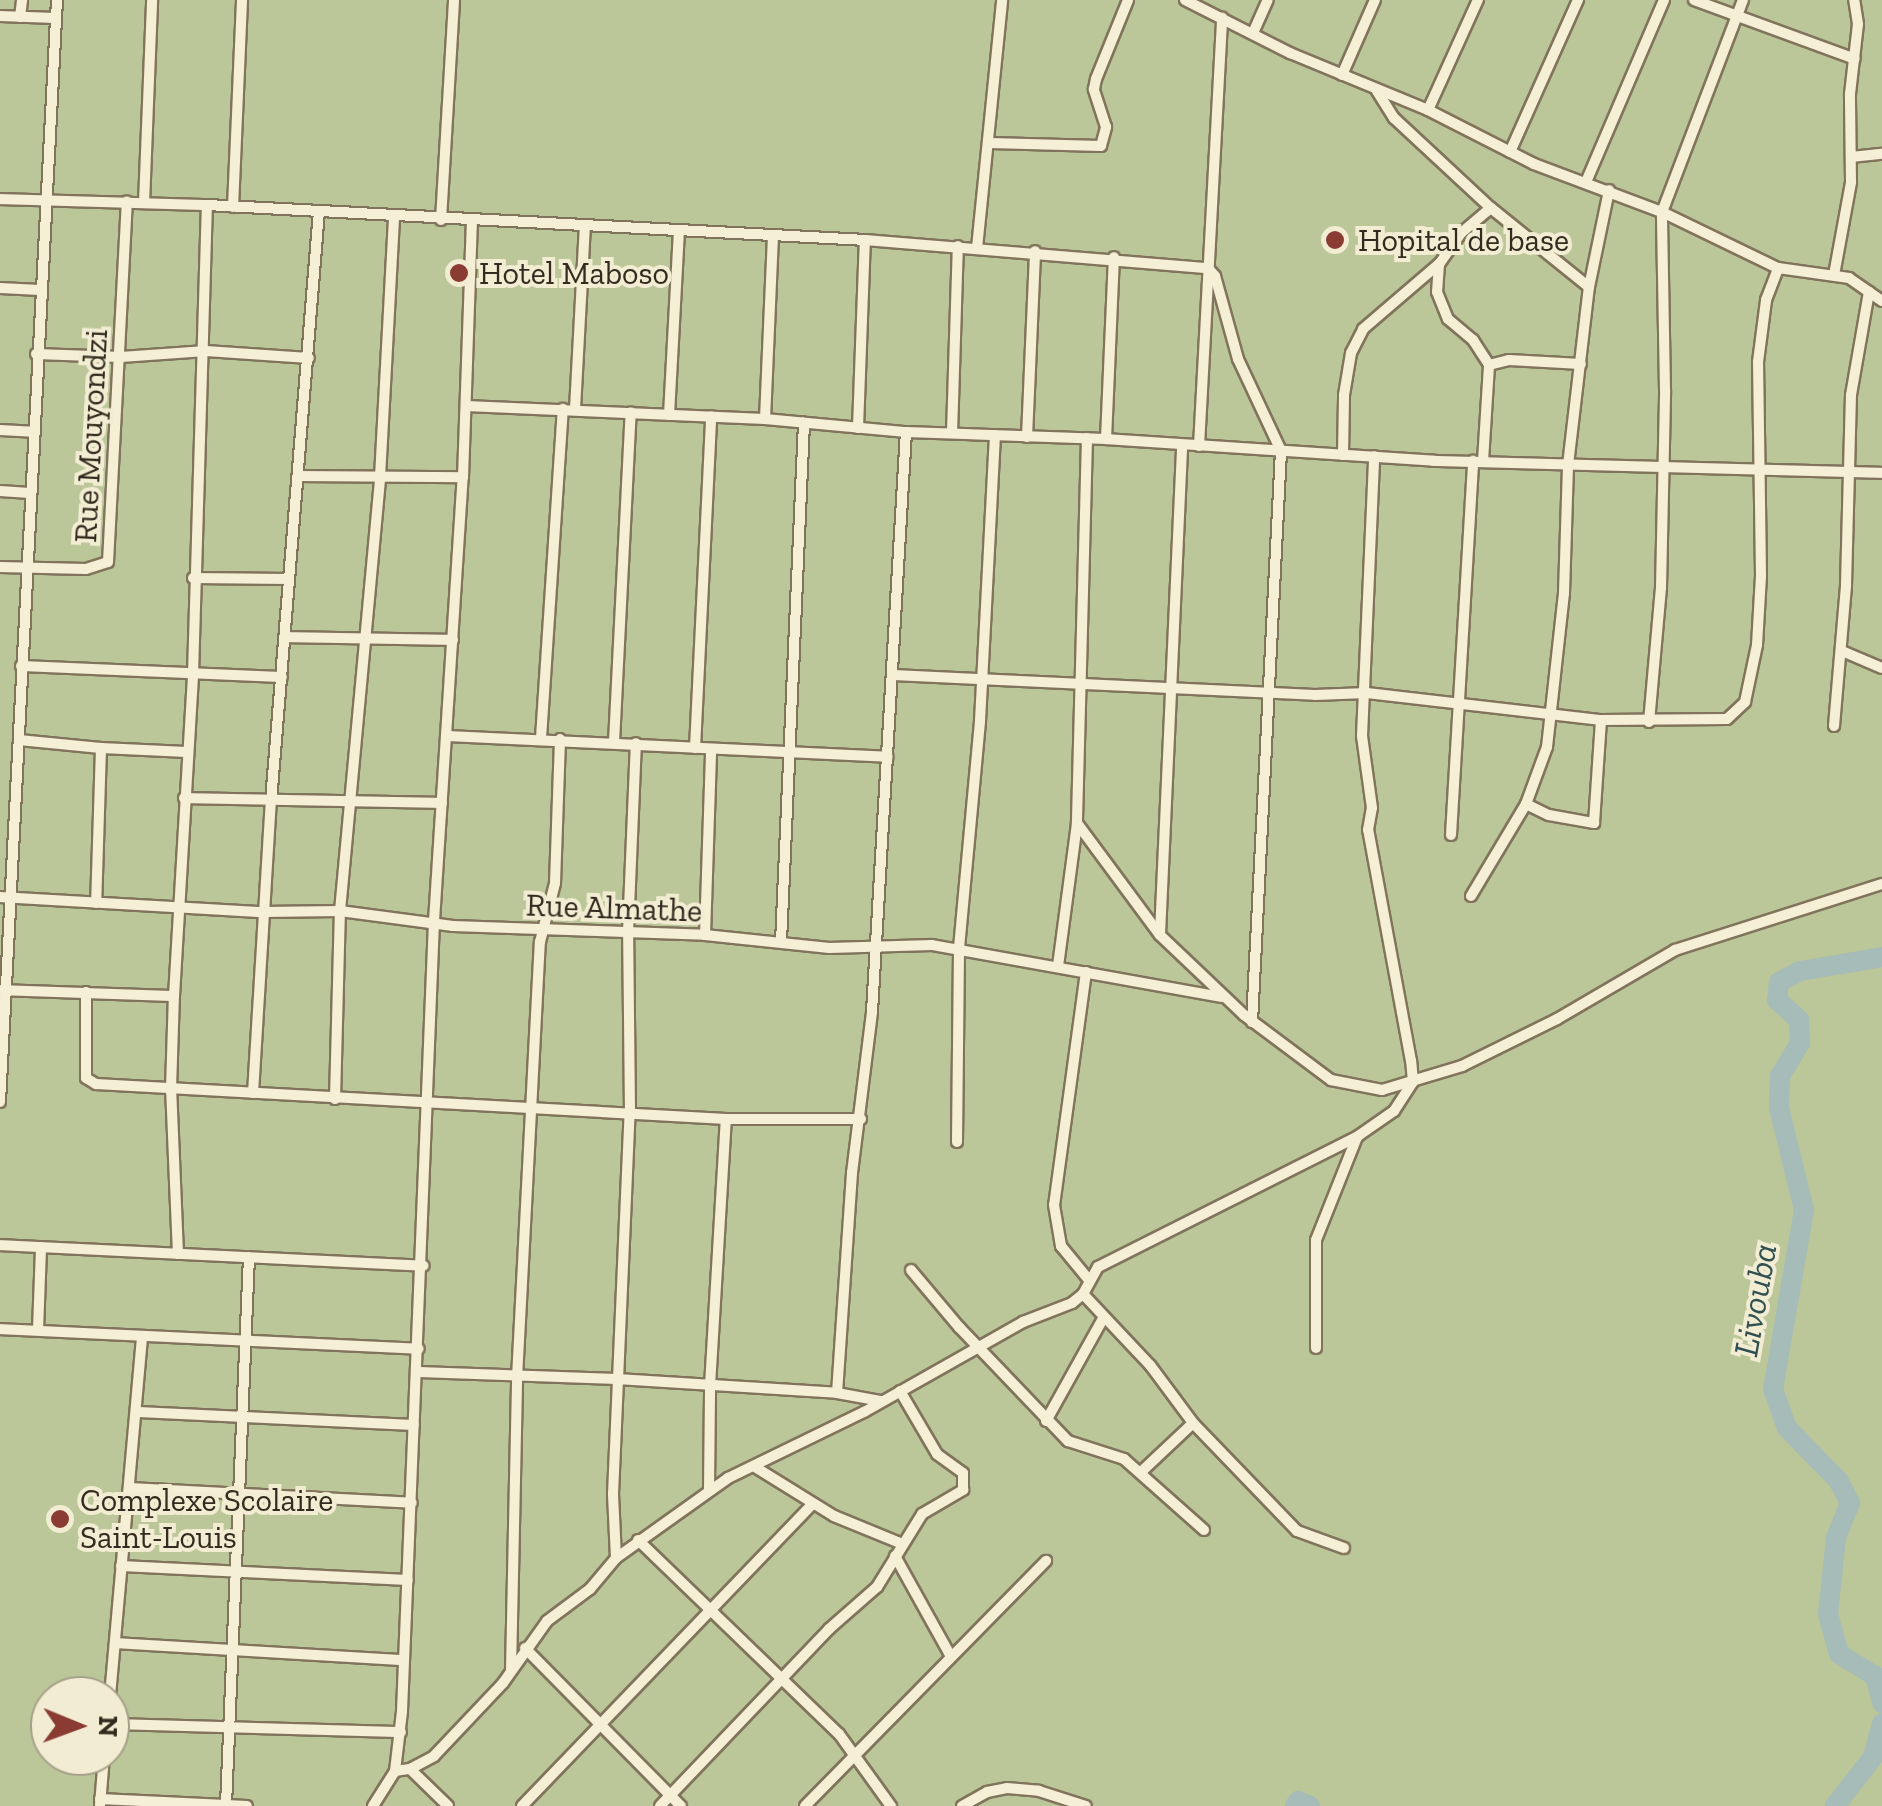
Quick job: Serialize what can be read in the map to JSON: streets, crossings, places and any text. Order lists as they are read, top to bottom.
{
  "streets": {
    "street": ["Rue Mouyondzi", "Rue Almathe"]
  },
  "water": ["Livouba"],
  "places": ["Hopital de base", "Hotel Maboso", "Complexe Scolaire Saint-Louis"],
  "north": "right"
}
